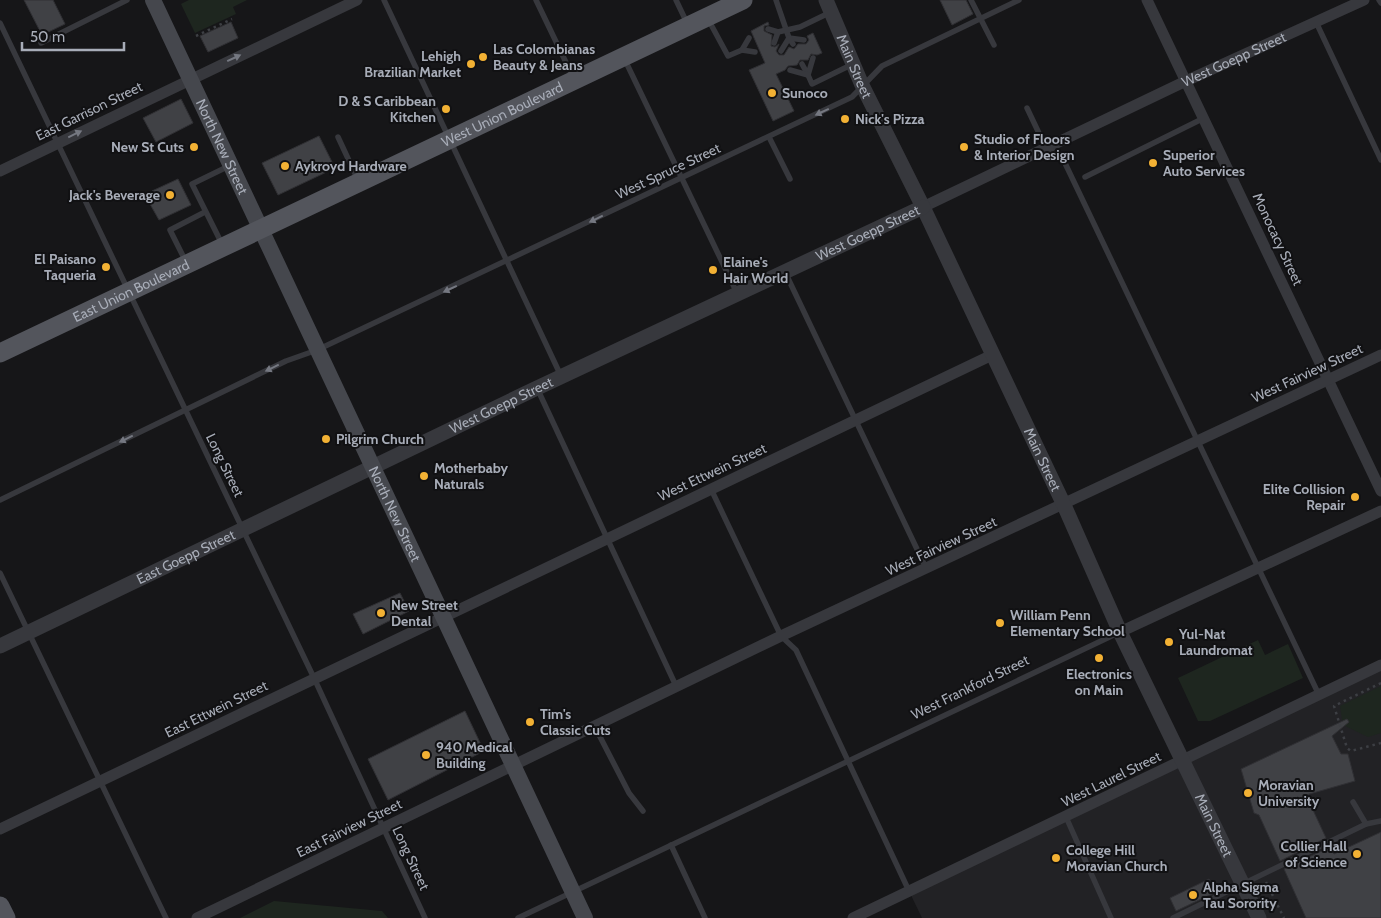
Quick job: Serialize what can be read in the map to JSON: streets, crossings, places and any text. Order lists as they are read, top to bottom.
{
  "streets": {
    "main road": ["West Union Boulevard", "North New Street", "East Union Boulevard"],
    "street": [
      "West Goepp Street",
      "Main Street",
      "East Garrison Street",
      "Monocacy Street",
      "West Fairview Street",
      "West Ettwein Street",
      "East Goepp Street",
      "West Frankford Street",
      "East Ettwein Street",
      "West Laurel Street",
      "East Fairview Street"
    ],
    "lane": ["West Spruce Street", "Long Street"]
  },
  "crossings": [
    ["West Goepp Street", "Main Street"],
    ["West Goepp Street", "North New Street"],
    ["West Goepp Street", "Monocacy Street"],
    ["West Goepp Street", "East Goepp Street"],
    ["Main Street", "West Spruce Street"],
    ["Main Street", "West Fairview Street"],
    ["Main Street", "West Ettwein Street"],
    ["Main Street", "West Frankford Street"],
    ["Main Street", "West Laurel Street"],
    ["East Garrison Street", "North New Street"],
    ["East Garrison Street", "Long Street"],
    ["West Union Boulevard", "North New Street"],
    ["West Union Boulevard", "East Union Boulevard"],
    ["North New Street", "West Spruce Street"],
    ["North New Street", "East Union Boulevard"],
    ["North New Street", "West Fairview Street"],
    ["North New Street", "West Ettwein Street"],
    ["North New Street", "East Goepp Street"],
    ["North New Street", "West Frankford Street"],
    ["North New Street", "East Ettwein Street"],
    ["North New Street", "East Fairview Street"],
    ["West Spruce Street", "Long Street"],
    ["Monocacy Street", "West Fairview Street"],
    ["East Union Boulevard", "Long Street"],
    ["West Fairview Street", "East Fairview Street"],
    ["Long Street", "East Goepp Street"],
    ["Long Street", "East Ettwein Street"],
    ["Long Street", "East Fairview Street"],
    ["West Ettwein Street", "East Ettwein Street"]
  ],
  "one_way": ["East Garrison Street", "West Spruce Street"],
  "places": [
    "Las Colombianas Beauty & Jeans",
    "Lehigh Brazilian Market",
    "Sunoco",
    "D & S Caribbean Kitchen",
    "Nick's Pizza",
    "New St Cuts",
    "Studio of Floors & Interior Design",
    "Superior Auto Services",
    "Aykroyd Hardware",
    "Jack's Beverage",
    "El Paisano Taqueria",
    "Elaine's Hair World",
    "Pilgrim Church",
    "Motherbaby Naturals",
    "Elite Collision Repair",
    "New Street Dental",
    "William Penn Elementary School",
    "Yul-Nat Laundromat",
    "Electronics on Main",
    "Tim's Classic Cuts",
    "940 Medical Building",
    "Moravian University",
    "Collier Hall of Science",
    "College Hill Moravian Church",
    "Alpha Sigma Tau Sorority"
  ],
  "scale_bar": "50 m"
}
